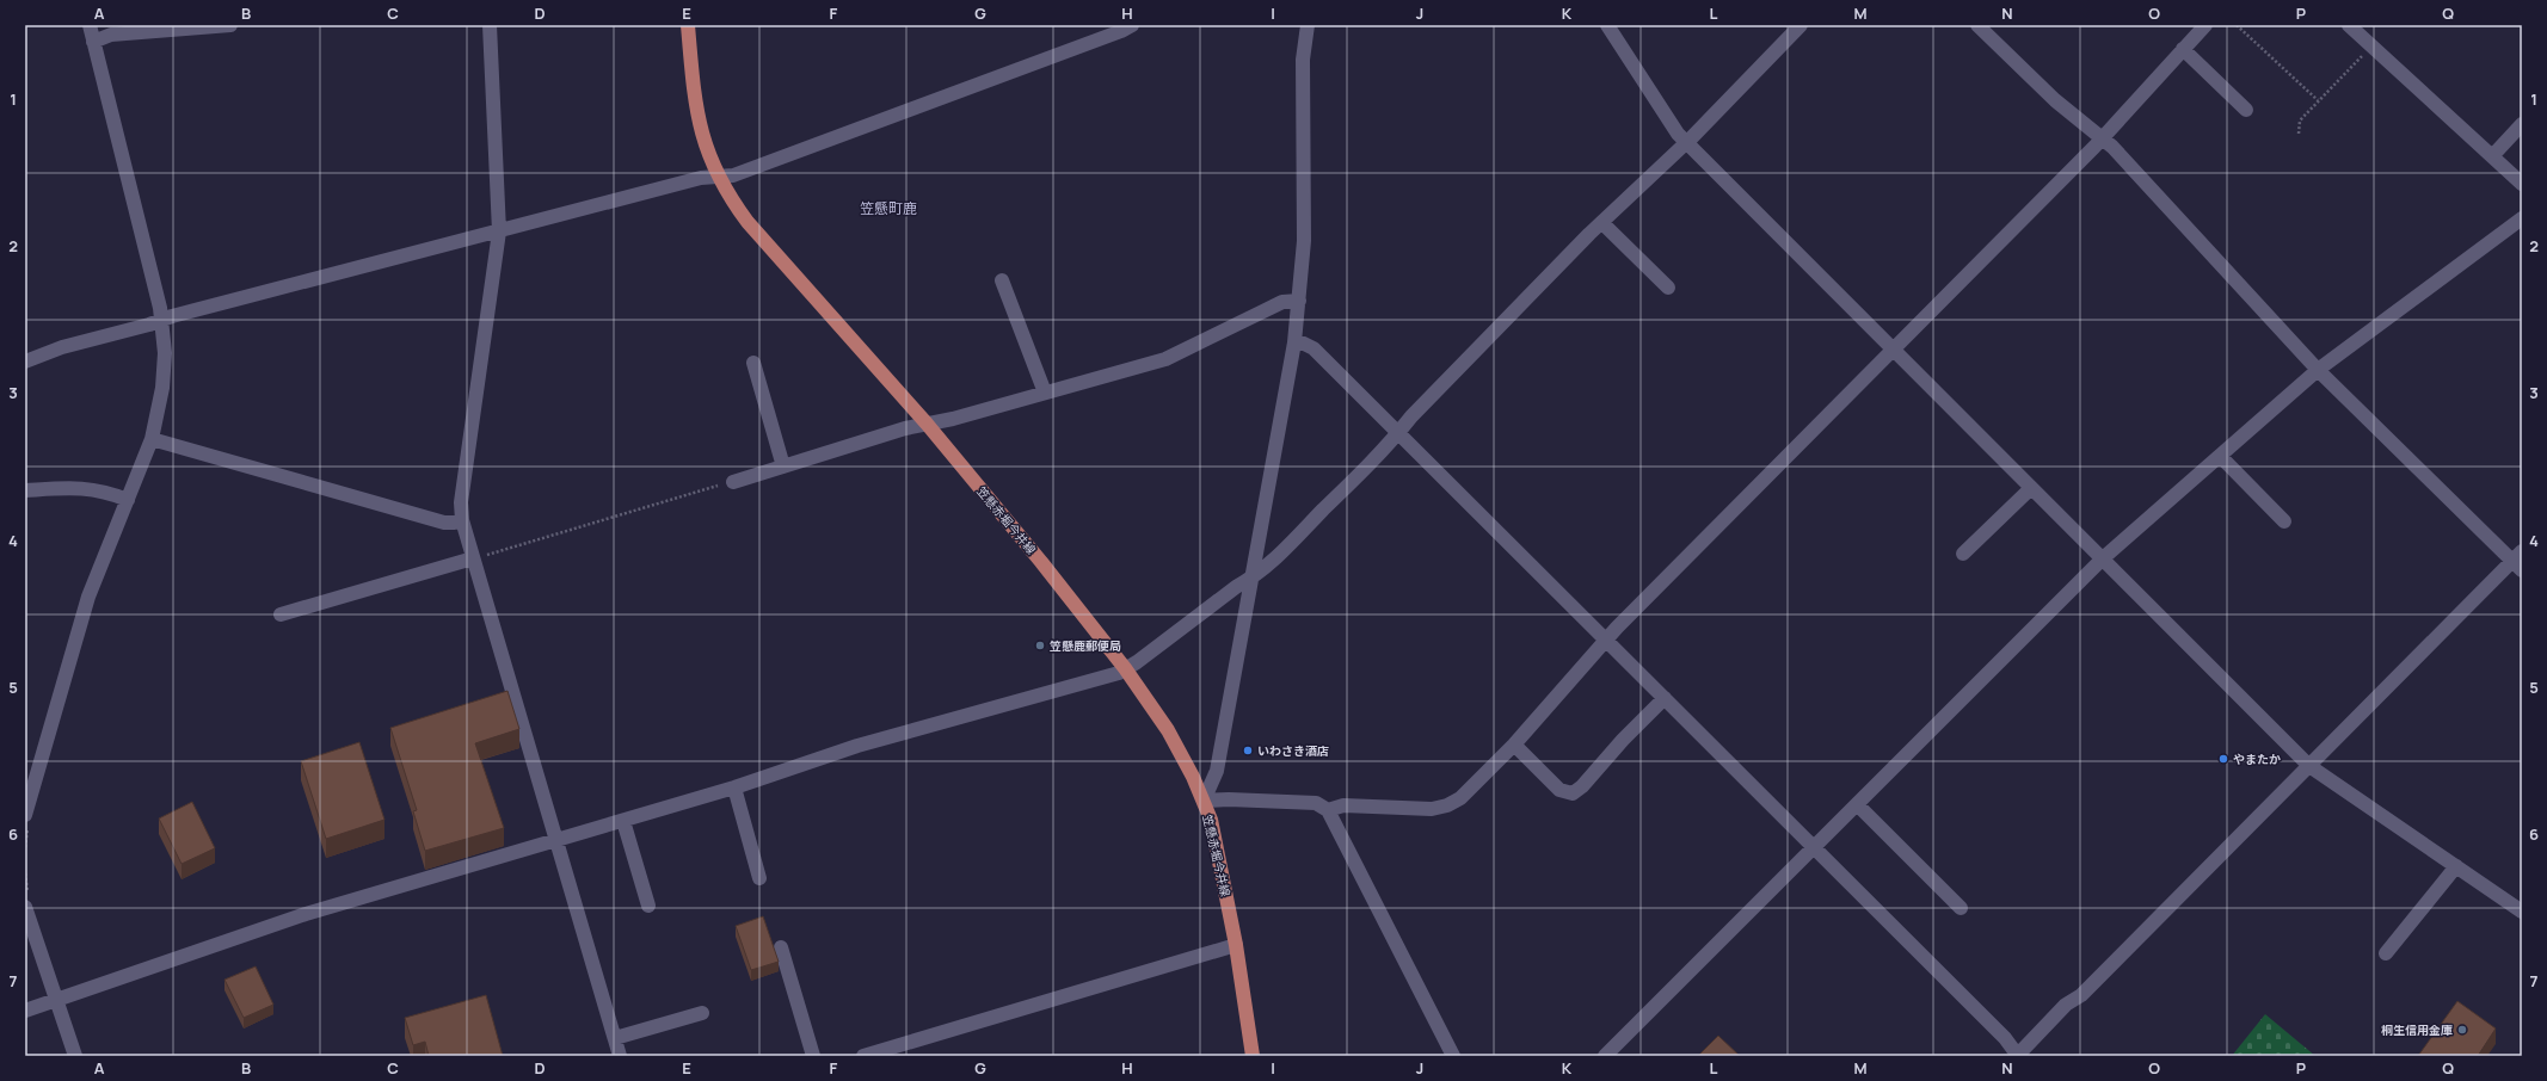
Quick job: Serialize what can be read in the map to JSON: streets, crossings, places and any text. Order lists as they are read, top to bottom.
{
  "streets": {
    "main road": ["笠懸赤堀今井線"]
  },
  "districts": ["笠懸町鹿"],
  "places": [
    "笠懸鹿郵便局",
    "いわさき酒店",
    "やまたか",
    "桐生信用金庫"
  ],
  "grid": {
    "columns": [
      "A",
      "B",
      "C",
      "D",
      "E",
      "F",
      "G",
      "H",
      "I",
      "J",
      "K",
      "L",
      "M",
      "N",
      "O",
      "P",
      "Q"
    ],
    "rows": [
      "1",
      "2",
      "3",
      "4",
      "5",
      "6",
      "7"
    ]
  }
}
